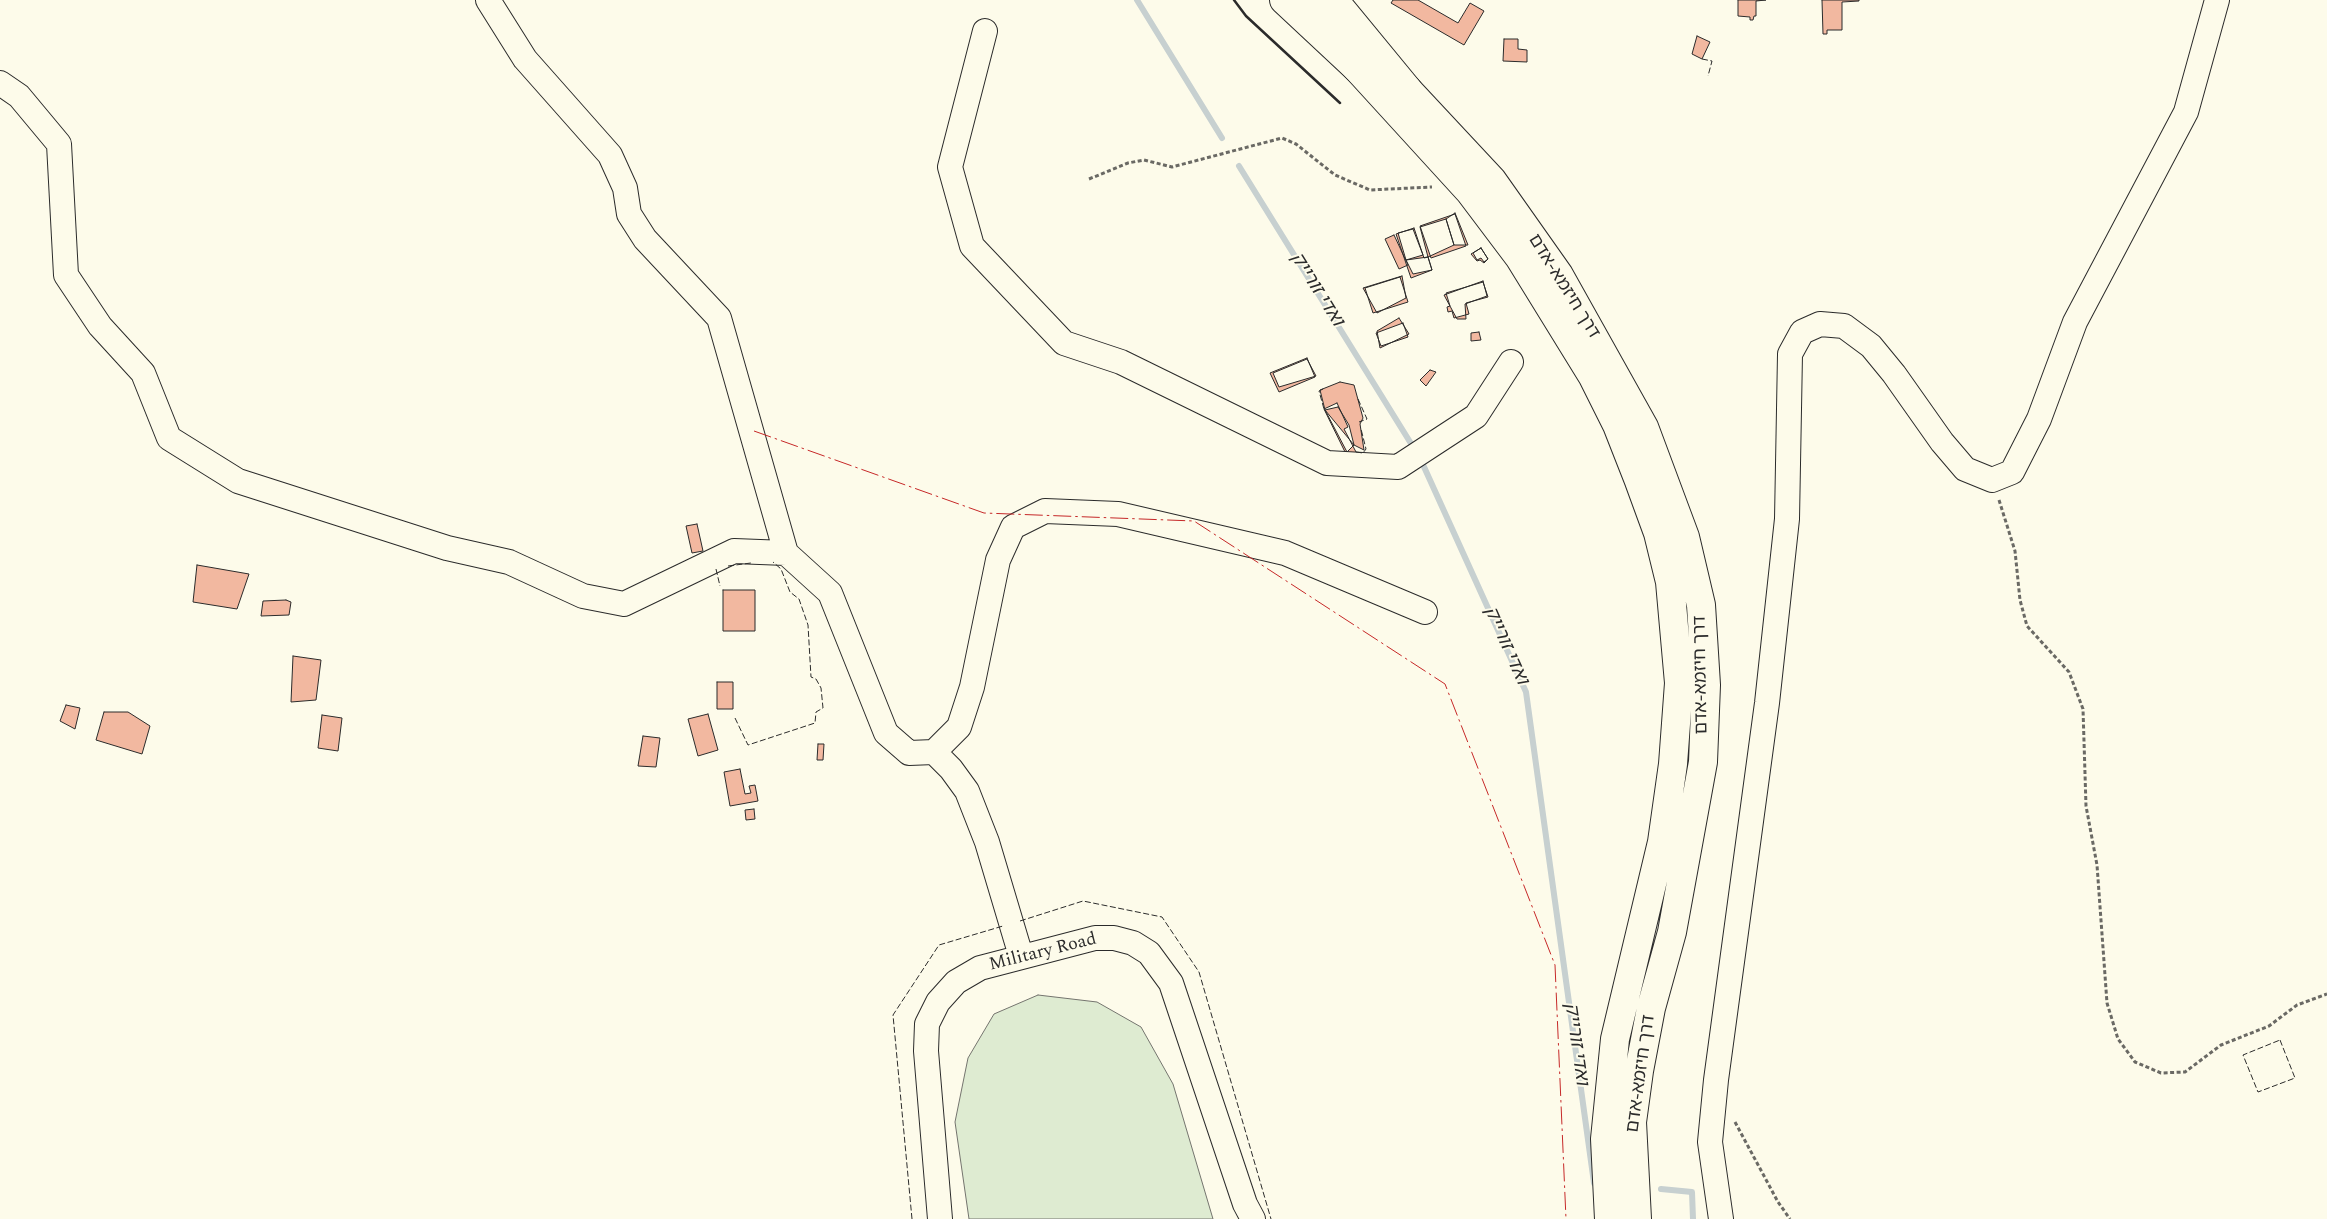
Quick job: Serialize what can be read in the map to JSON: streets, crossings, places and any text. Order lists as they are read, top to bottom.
{
  "streets": {
    "main road": ["דרך חיזמא-אדם"],
    "street": ["Military Road"]
  },
  "water": ["ואדי זורייק"]
}
